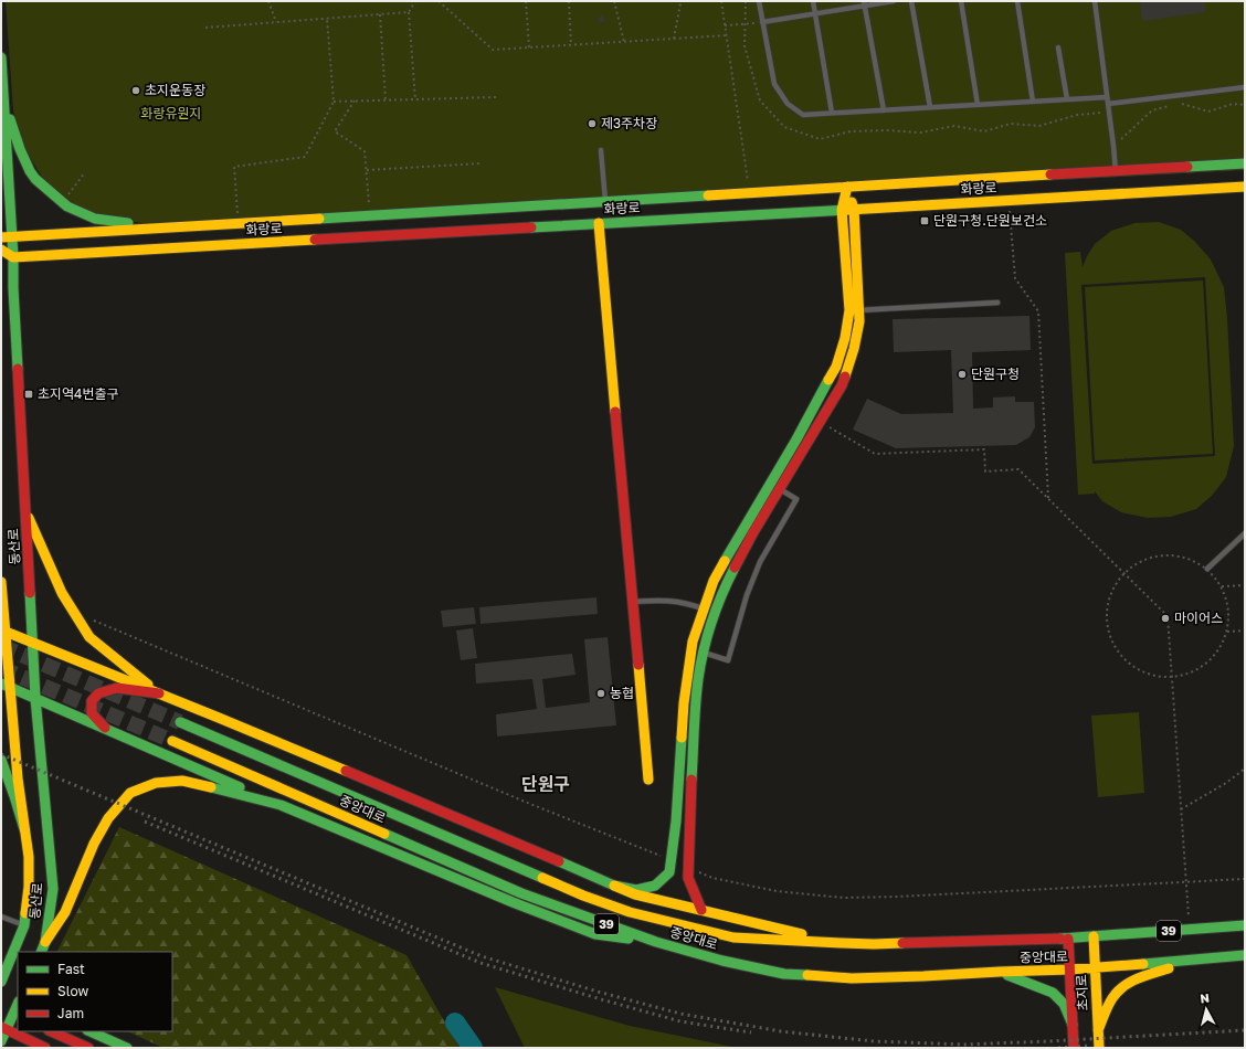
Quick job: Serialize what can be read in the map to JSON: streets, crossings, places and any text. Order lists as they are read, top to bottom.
{
  "streets": {
    "street": [
      "화랑로",
      "동산로",
      "중앙대로",
      "39",
      "초지로"
    ]
  },
  "crossings": [
    ["화랑로", "동산로"],
    ["중앙대로", "초지로"]
  ],
  "districts": ["단원구"],
  "parks": ["화랑유원지"],
  "places": {
    "other": [
      "초지운동장",
      "제3주차장",
      "단원구청",
      "마이어스",
      "농협"
    ],
    "transit": ["단원구청.단원보건소", "초지역4번출구"]
  },
  "legend": ["Fast", "Slow", "Jam"],
  "north": "top"
}
